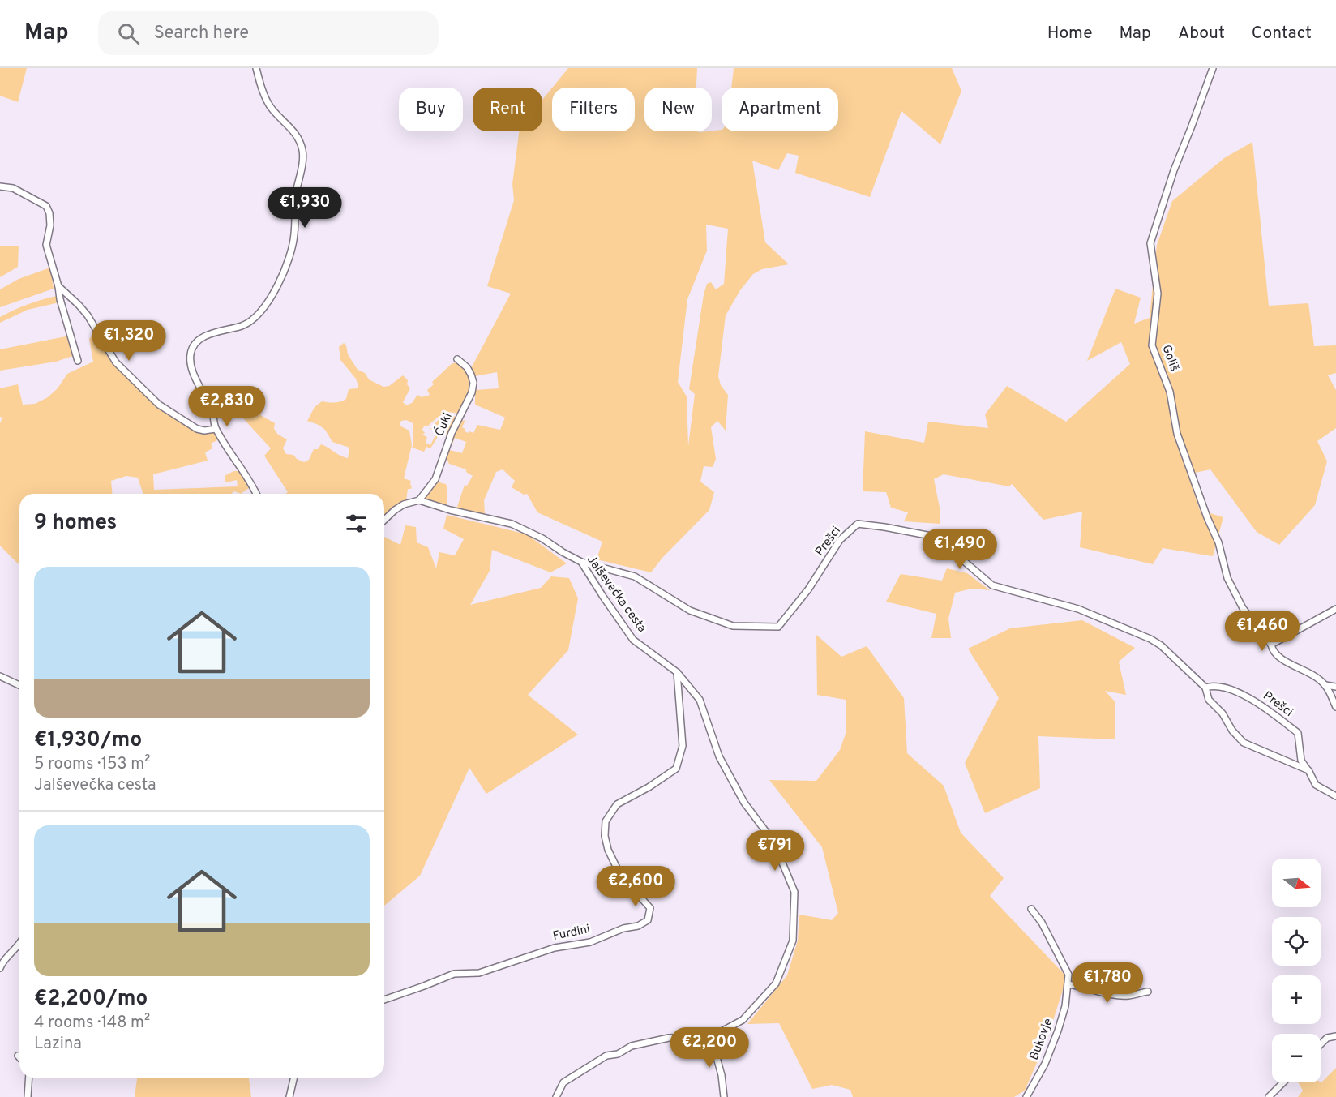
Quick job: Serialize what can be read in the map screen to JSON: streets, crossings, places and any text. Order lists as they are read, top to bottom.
{
  "streets": {
    "street": [
      "Goliš",
      "Ćuki",
      "Prešci",
      "Jalševečka cesta",
      "Furdini",
      "Bukovje"
    ]
  },
  "crossings": [
    ["Ćuki", "Jalševečka cesta"],
    ["Prešci", "Jalševečka cesta"],
    ["Jalševečka cesta", "Furdini"]
  ],
  "north": "right",
  "page": {
    "header": "Map",
    "search": "Search here",
    "nav": [
      "Home",
      "Map",
      "About",
      "Contact"
    ],
    "chip": [
      "Buy",
      "Rent",
      "Filters",
      "New",
      "Apartment"
    ],
    "price": [
      "€1,930",
      "€1,320",
      "€2,830",
      "€1,490",
      "€1,460",
      "€791",
      "€2,600",
      "€1,780",
      "€2,200"
    ],
    "heading": "9 homes",
    "list": [
      {
        "name": "€1,930/mo",
        "note": "5 rooms · 153 m² · Jalševečka cesta"
      },
      {
        "name": "€2,200/mo",
        "note": "4 rooms · 148 m² · Lazina"
      }
    ],
    "map_buttons": ["+", "−"]
  }
}
